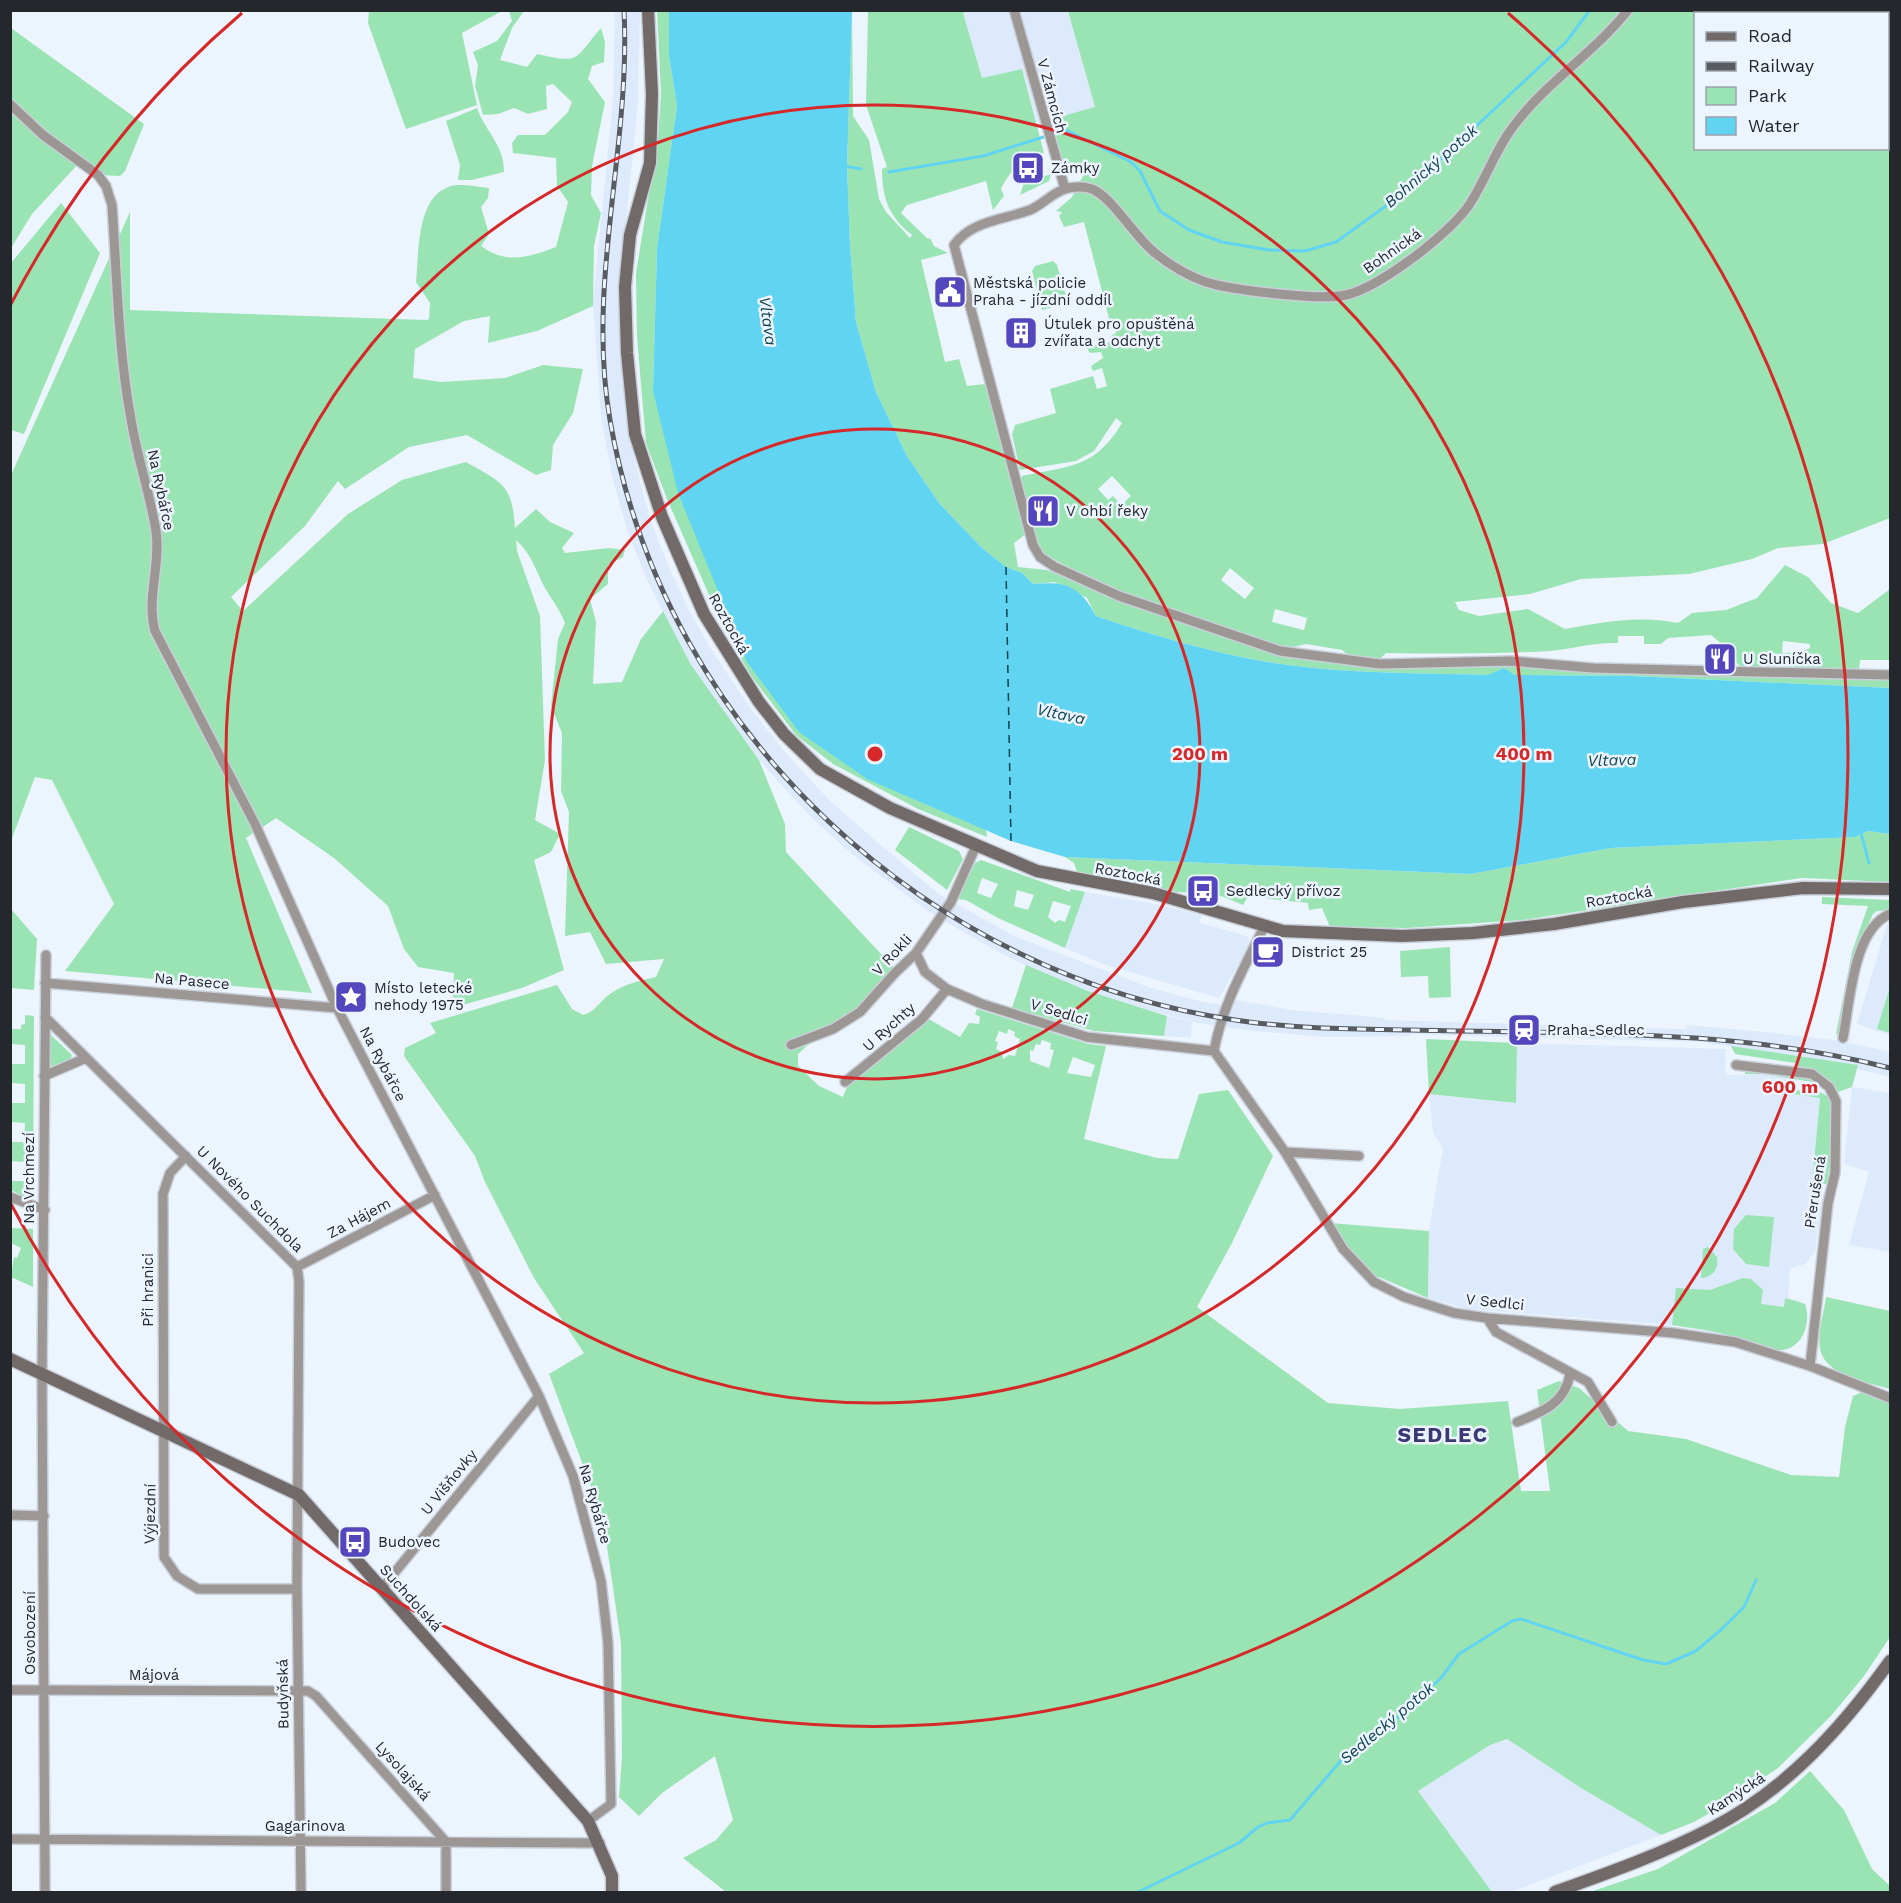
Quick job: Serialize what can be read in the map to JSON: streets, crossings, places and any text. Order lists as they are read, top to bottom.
{
  "streets": {
    "main road": ["Roztocká", "Suchdolská", "Kamýcká"],
    "street": [
      "V Zámcích",
      "Bohnická",
      "Na Rybářce",
      "V Rokli",
      "Na Pasece",
      "V Sedlci",
      "U Rychty",
      "Na Vrchmezí",
      "Přerušená",
      "U Nového Suchdola",
      "Za Hájem",
      "Při hranici",
      "U Višňovky",
      "Výjezdní",
      "Osvobození",
      "Májová",
      "Budyňská",
      "Lysolajská",
      "Gagarinova"
    ]
  },
  "crossings": [
    ["V Zámcích", "Bohnická"],
    ["Na Rybářce", "Na Pasece"],
    ["Na Rybářce", "Za Hájem"],
    ["Na Rybářce", "U Višňovky"],
    ["Na Rybářce", "Suchdolská"],
    ["Roztocká", "V Rokli"],
    ["V Rokli", "V Sedlci"],
    ["Na Pasece", "Na Vrchmezí"],
    ["V Sedlci", "U Rychty"],
    ["V Sedlci", "Přerušená"],
    ["Na Vrchmezí", "U Nového Suchdola"],
    ["Na Vrchmezí", "Suchdolská"],
    ["Na Vrchmezí", "Osvobození"],
    ["U Nového Suchdola", "Za Hájem"],
    ["U Nového Suchdola", "Při hranici"],
    ["U Nového Suchdola", "Suchdolská"],
    ["U Nového Suchdola", "Budyňská"],
    ["Při hranici", "Výjezdní"],
    ["Při hranici", "Suchdolská"],
    ["U Višňovky", "Suchdolská"],
    ["Výjezdní", "Suchdolská"],
    ["Výjezdní", "Budyňská"],
    ["Suchdolská", "Osvobození"],
    ["Suchdolská", "Budyňská"],
    ["Suchdolská", "Gagarinova"],
    ["Osvobození", "Májová"],
    ["Osvobození", "Gagarinova"],
    ["Májová", "Budyňská"],
    ["Májová", "Lysolajská"],
    ["Budyňská", "Lysolajská"],
    ["Budyňská", "Gagarinova"],
    ["Lysolajská", "Gagarinova"]
  ],
  "districts": ["SEDLEC"],
  "water": ["Bohnický potok", "Vltava", "Sedlecký potok"],
  "places": {
    "bus stop": ["Zámky", "Sedlecký přívoz", "Budovec"],
    "public building": ["Městská policie Praha - jízdní oddíl"],
    "building": ["Útulek pro opuštěná zvířata a odchyt"],
    "restaurant": ["V ohbí řeky", "U Sluníčka"],
    "cafe": ["District 25"],
    "place": ["Místo letecké nehody 1975"],
    "station": ["Praha-Sedlec"]
  },
  "legend": [
    "Road",
    "Railway",
    "Park",
    "Water"
  ],
  "rings": ["200 m", "400 m", "600 m"]
}
